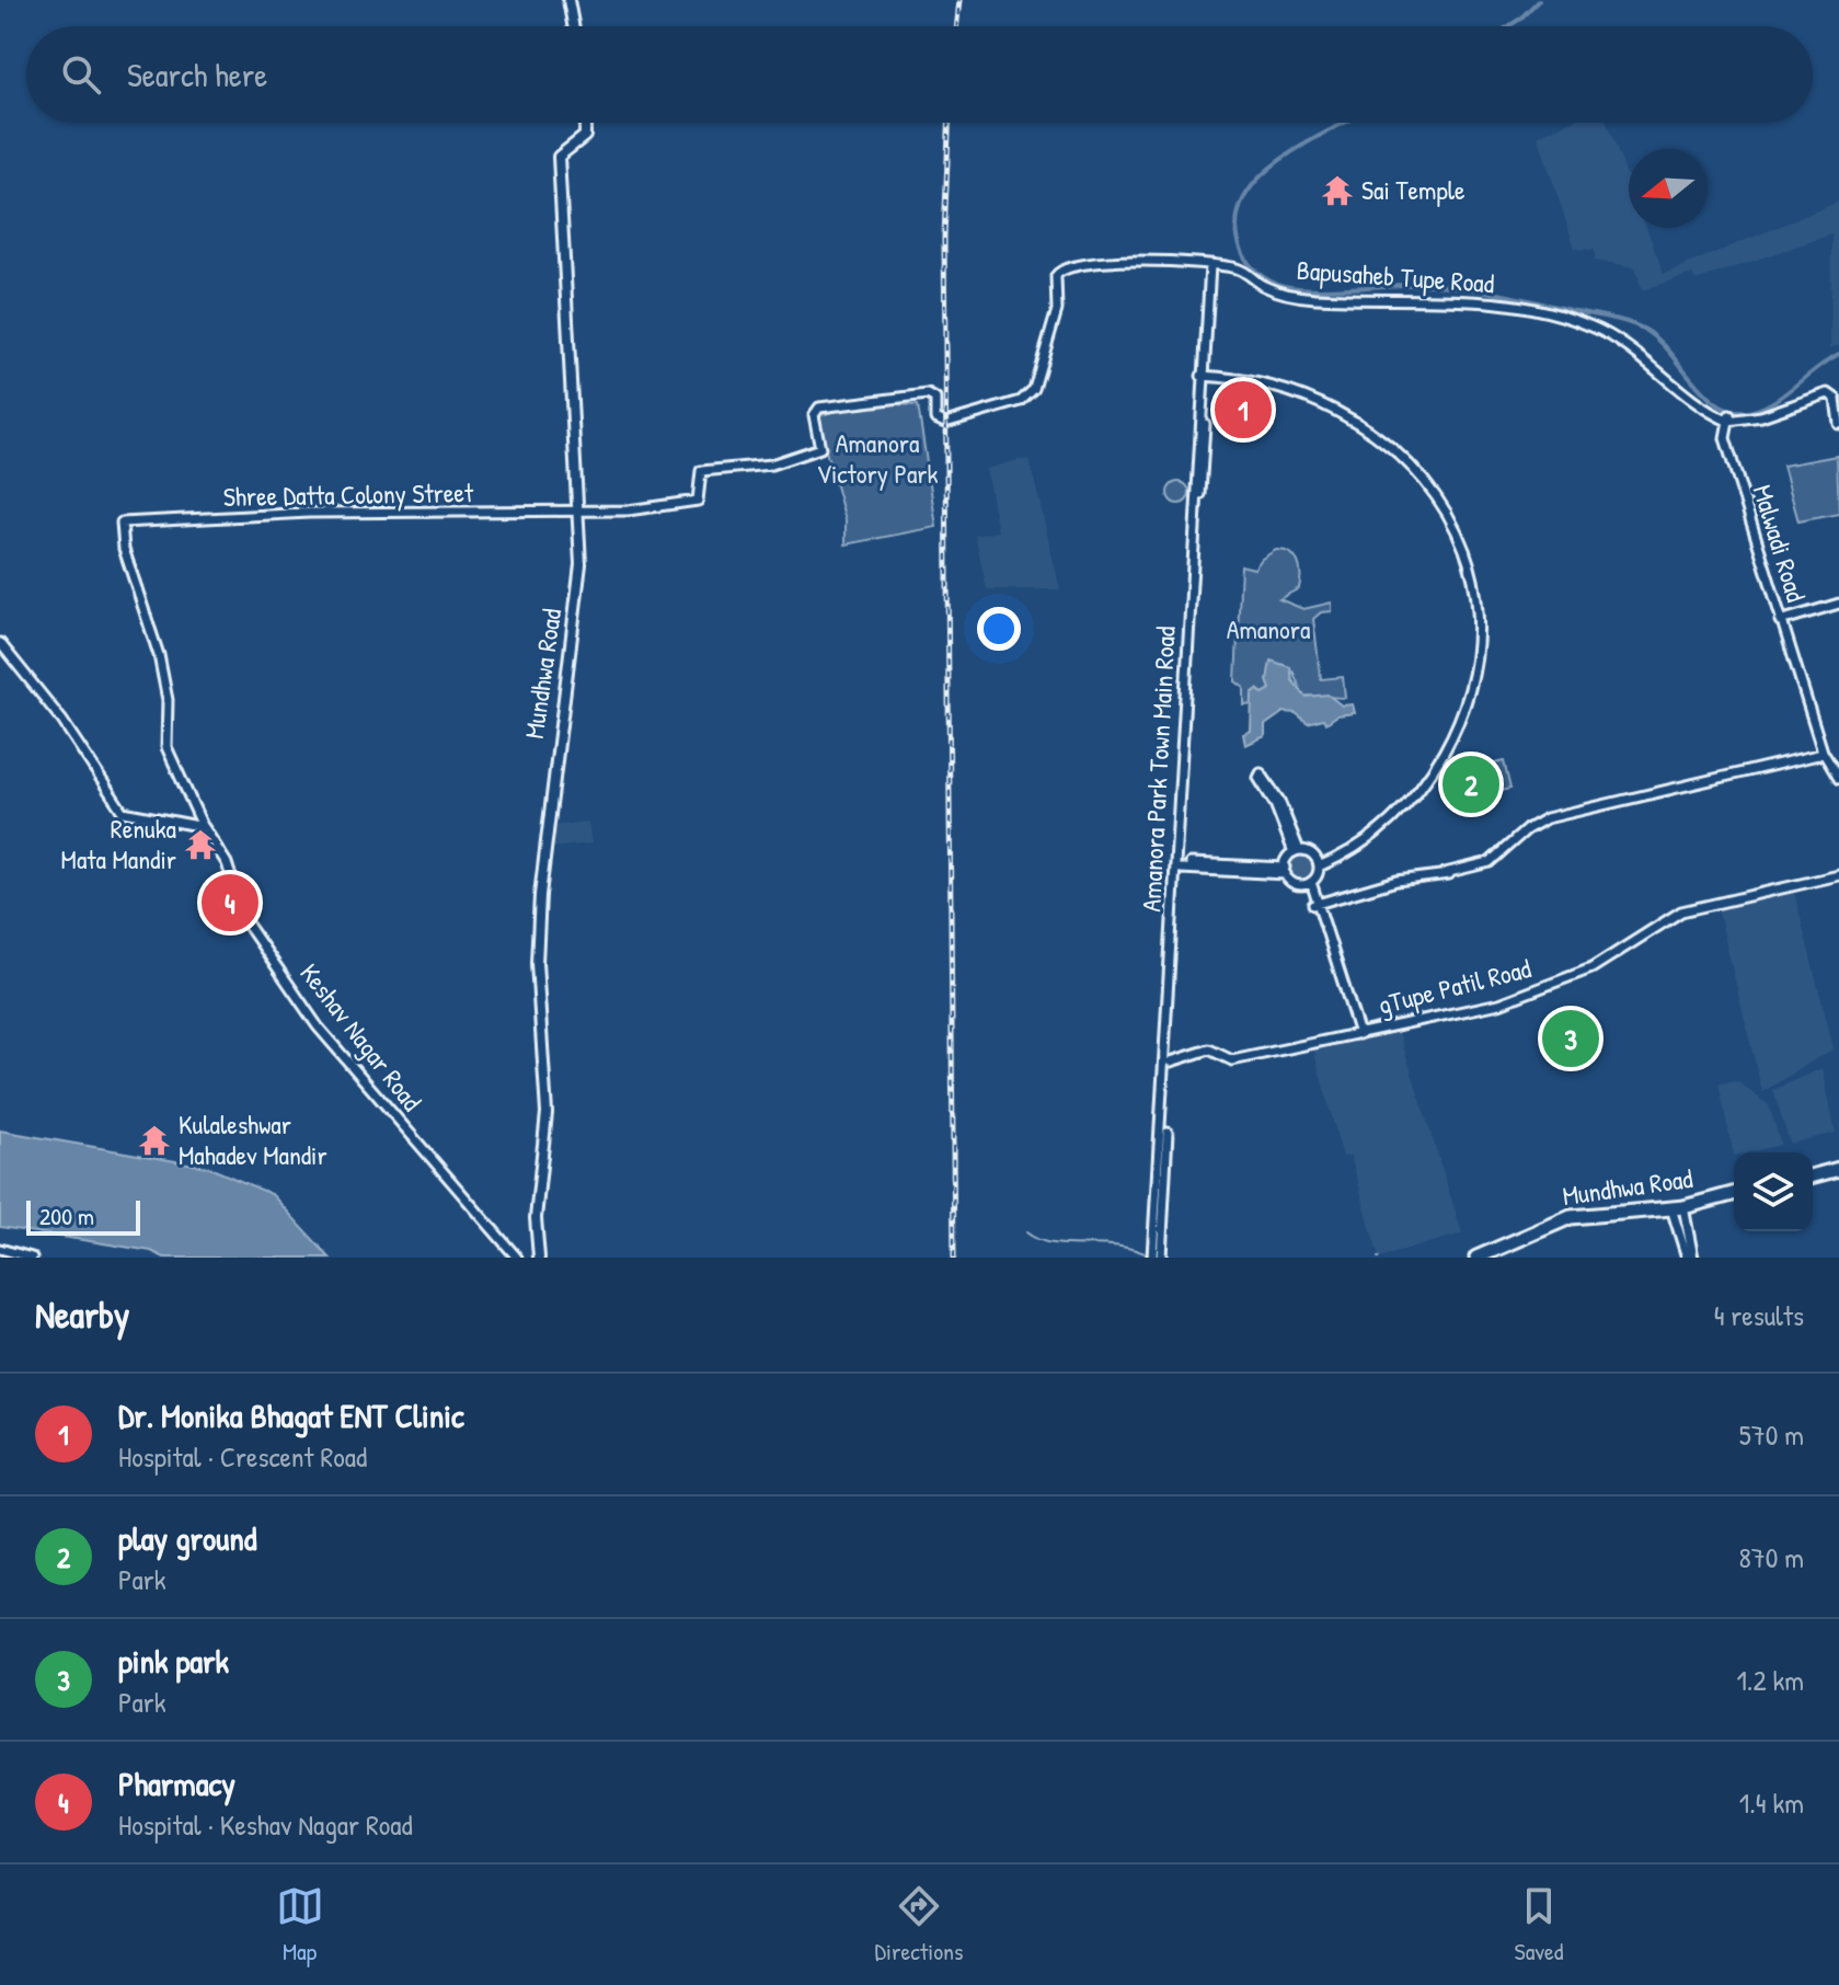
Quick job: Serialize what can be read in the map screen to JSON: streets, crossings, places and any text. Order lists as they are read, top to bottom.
{
  "streets": {
    "highway": ["Mundhwa Road"],
    "street": [
      "Bapusaheb Tupe Road",
      "Shree Datta Colony Street",
      "Malwadi Road",
      "Amanora Park Town Main Road",
      "gTupe Patil Road",
      "Keshav Nagar Road"
    ]
  },
  "crossings": [
    ["Bapusaheb Tupe Road", "Shree Datta Colony Street"],
    ["Bapusaheb Tupe Road", "Malwadi Road"],
    ["Bapusaheb Tupe Road", "Mundhwa Road"],
    ["Bapusaheb Tupe Road", "Amanora Park Town Main Road"],
    ["Shree Datta Colony Street", "Mundhwa Road"],
    ["Shree Datta Colony Street", "Keshav Nagar Road"],
    ["Amanora Park Town Main Road", "gTupe Patil Road"]
  ],
  "parks": ["Amanora Victory Park", "Amanora"],
  "places": {
    "temple": ["Sai Temple", "Renuka Mata Mandir", "Kulaleshwar Mahadev Mandir"]
  },
  "scale_bar": "200 m",
  "north": "left",
  "page": {
    "search": "Search here",
    "pins": [
      "1",
      "2",
      "4",
      "3"
    ],
    "scale": "200 m",
    "heading": ["Nearby", "4 results"],
    "list": [
      {
        "mark": "1",
        "name": "Dr. Monika Bhagat ENT Clinic",
        "note": "Hospital · Crescent Road",
        "value": "570 m"
      },
      {
        "mark": "2",
        "name": "play ground",
        "note": "Park",
        "value": "870 m"
      },
      {
        "mark": "3",
        "name": "pink park",
        "note": "Park",
        "value": "1.2 km"
      },
      {
        "mark": "4",
        "name": "Pharmacy",
        "note": "Hospital · Keshav Nagar Road",
        "value": "1.4 km"
      }
    ],
    "nav": ["Map", "Directions", "Saved"]
  }
}
